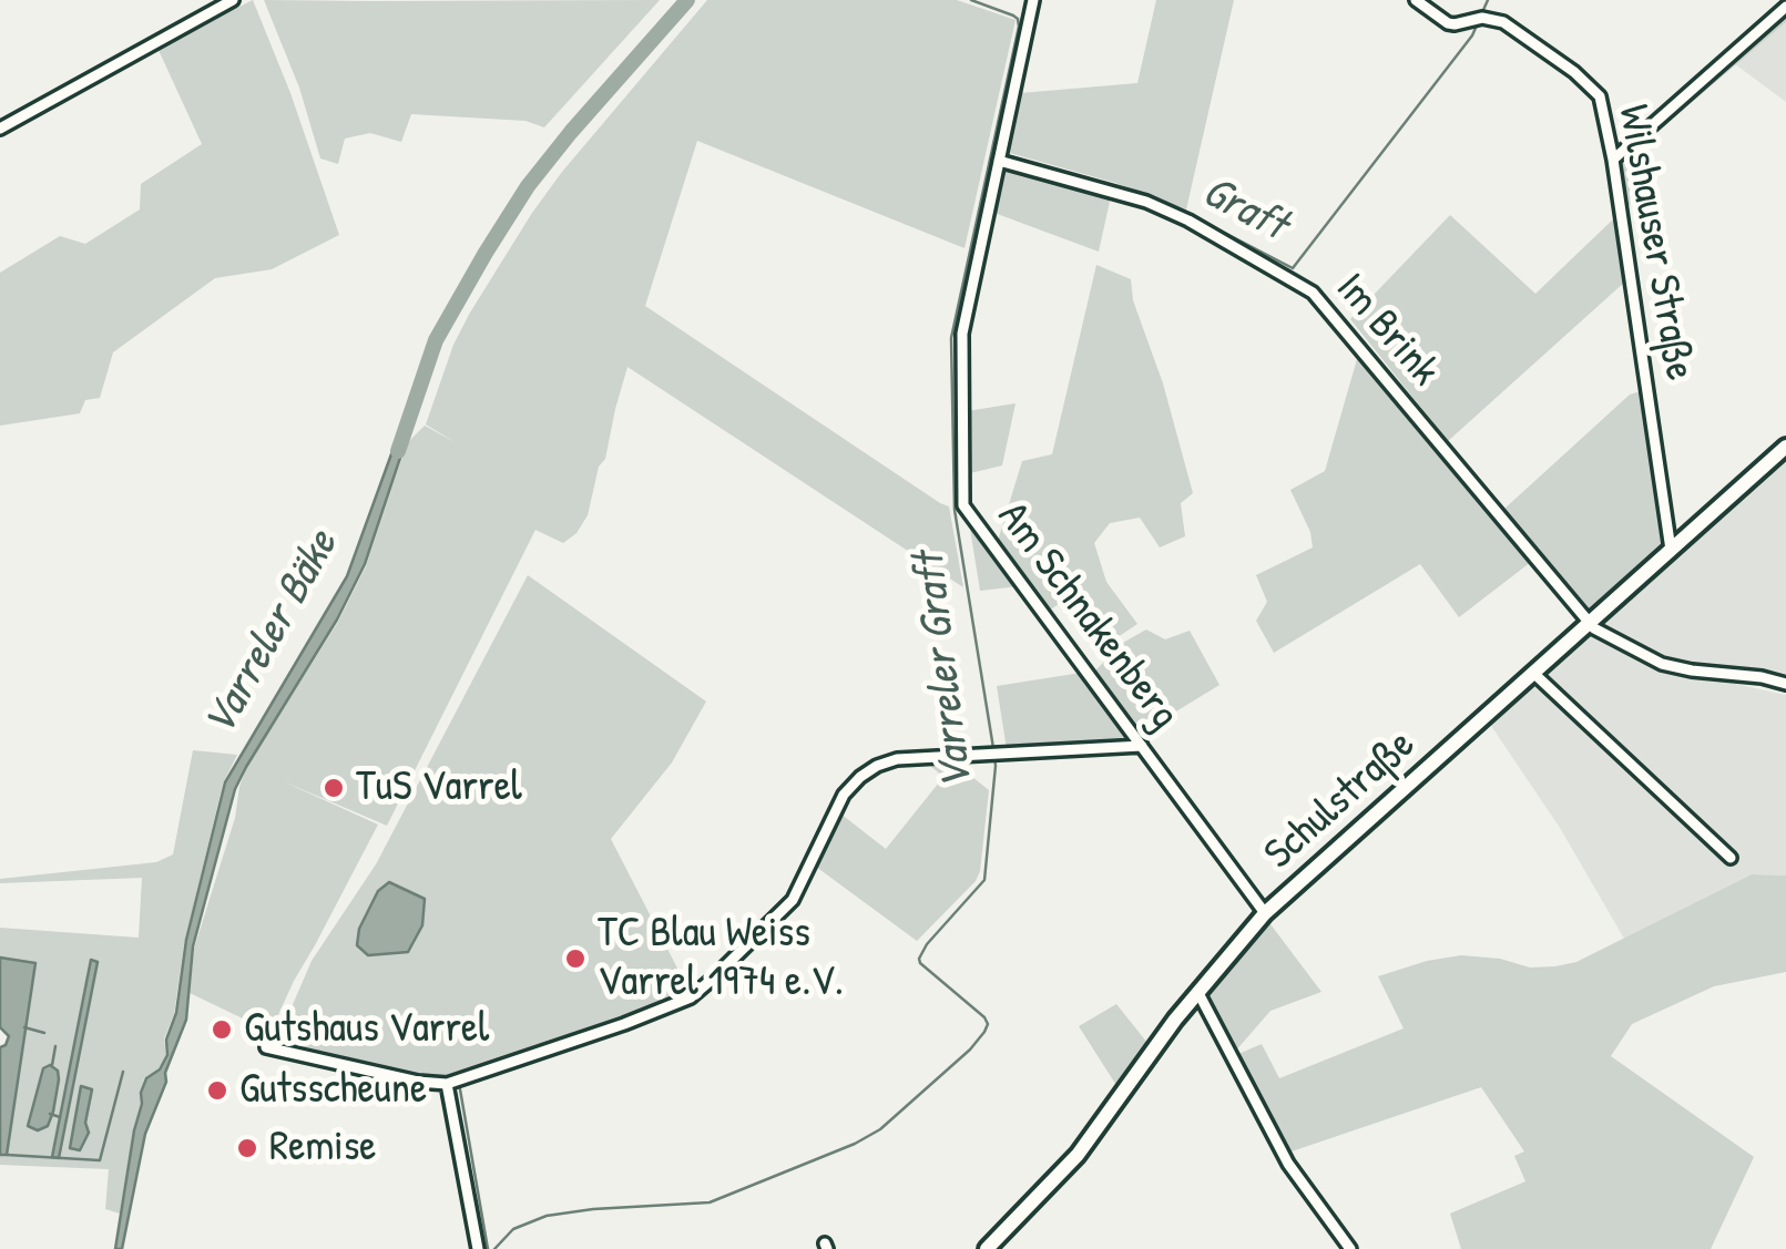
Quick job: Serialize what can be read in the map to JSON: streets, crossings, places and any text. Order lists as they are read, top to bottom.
{
  "streets": {
    "street": [
      "Wilshauser Straße",
      "Im Brink",
      "Am Schnakenberg",
      "Schulstraße"
    ]
  },
  "crossings": [
    ["Wilshauser Straße", "Schulstraße"],
    ["Im Brink", "Am Schnakenberg"],
    ["Im Brink", "Schulstraße"],
    ["Am Schnakenberg", "Schulstraße"]
  ],
  "water": ["Graft", "Varreler Bäke", "Varreler Graft"],
  "places": [
    "TuS Varrel",
    "TC Blau Weiss Varrel 1974 e.V.",
    "Gutshaus Varrel",
    "Gutsscheune",
    "Remise"
  ]
}
